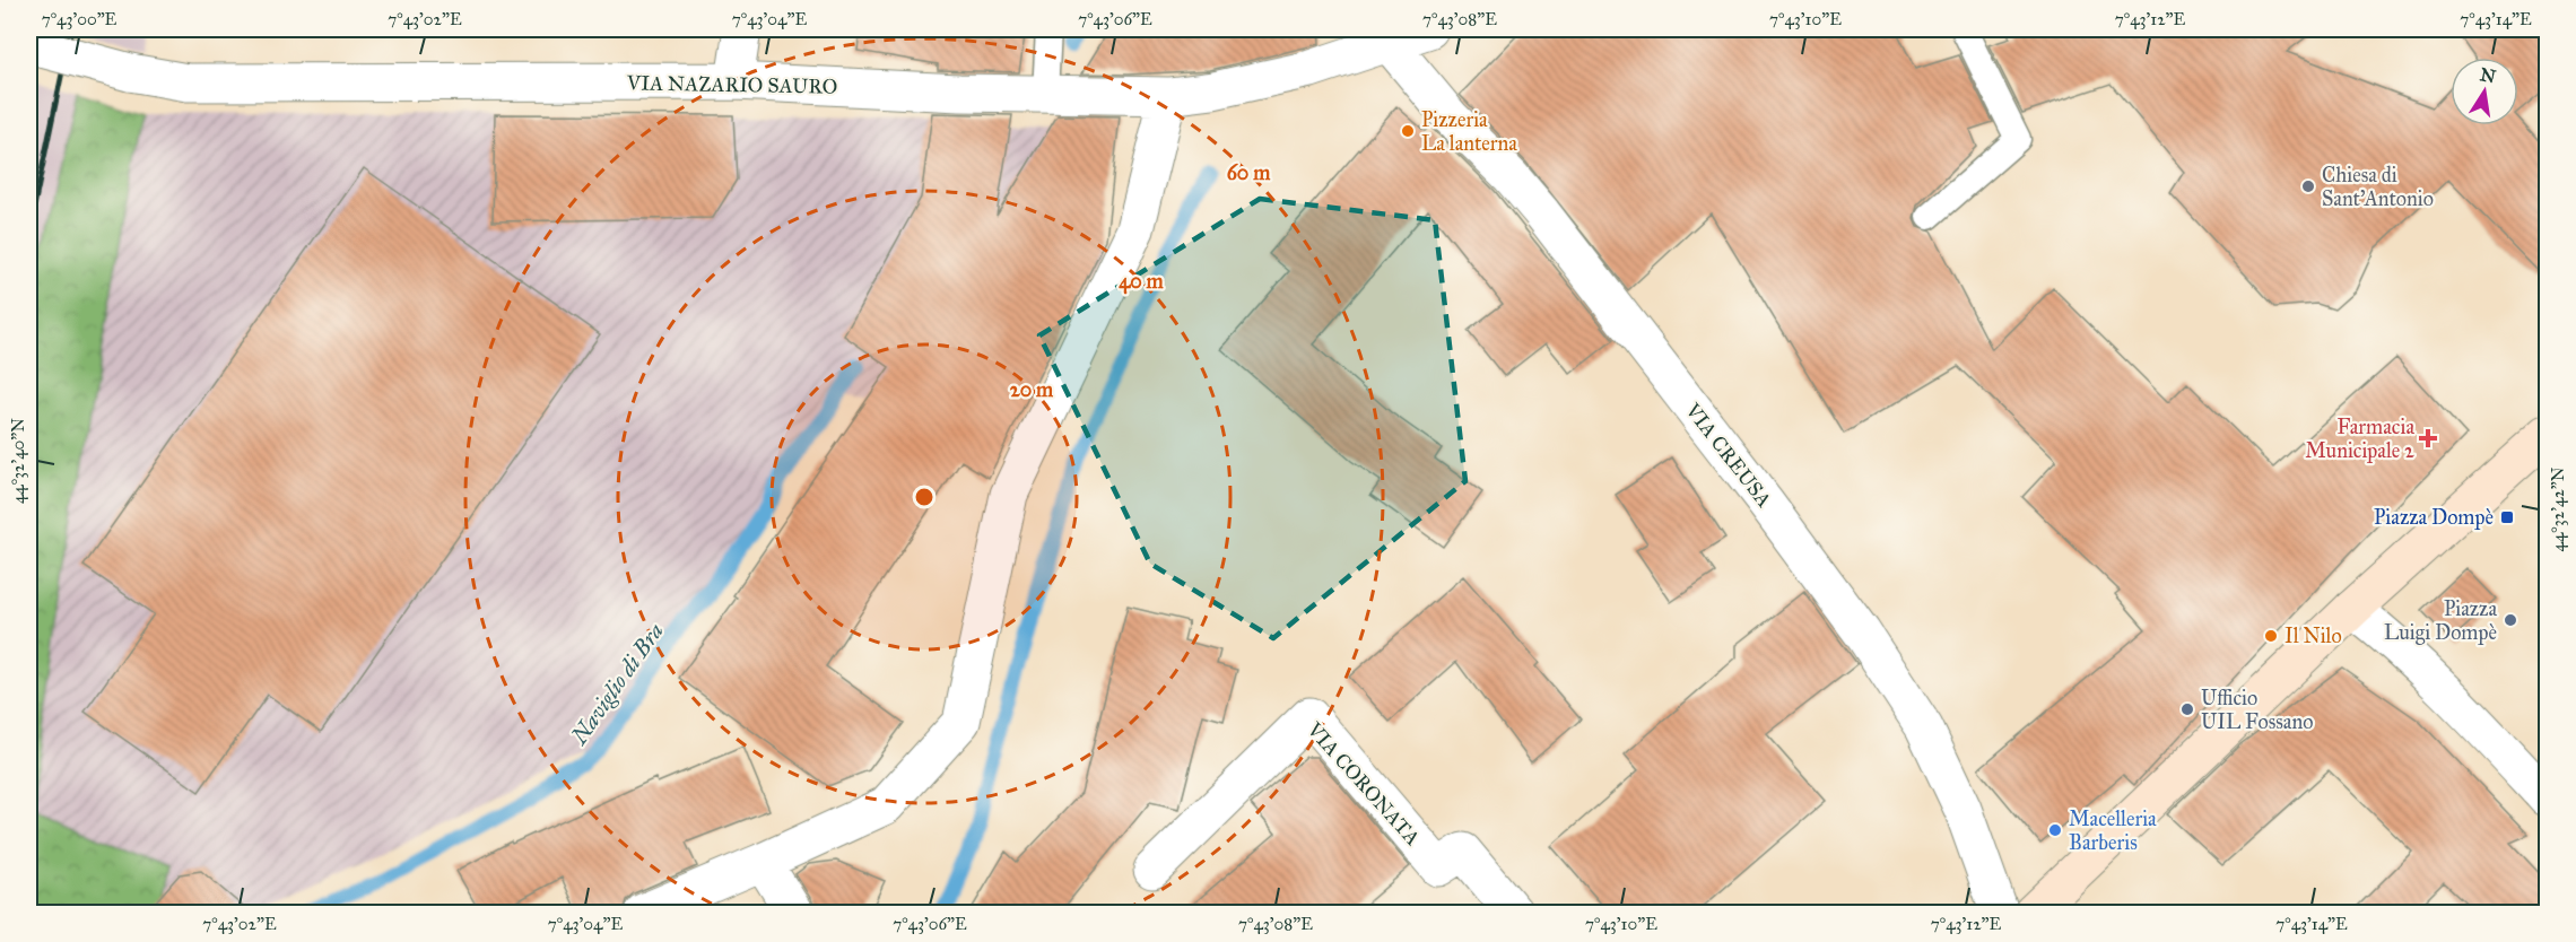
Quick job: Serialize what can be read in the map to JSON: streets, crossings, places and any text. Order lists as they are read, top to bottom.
{
  "streets": {
    "street": ["VIA NAZARIO SAURO", "VIA CREUSA", "VIA CORONATA"]
  },
  "crossings": [
    ["VIA NAZARIO SAURO", "VIA CREUSA"]
  ],
  "water": ["Naviglio di Bra"],
  "places": {
    "other": [
      "Pizzeria La lanterna",
      "Chiesa di Sant'Antonio",
      "Piazza Luigi Dompè",
      "Il Nilo",
      "Ufficio UIL Fossano",
      "Macelleria Barberis"
    ],
    "health": ["Farmacia Municipale 2"],
    "transit": ["Piazza Dompè"]
  },
  "north": "top",
  "coordinates": [
    "7°43'00\"E",
    "7°43'02\"E",
    "7°43'04\"E",
    "7°43'06\"E",
    "7°43'08\"E",
    "7°43'10\"E",
    "7°43'12\"E",
    "7°43'14\"E",
    "44°32'40\"N",
    "44°32'42\"N"
  ],
  "rings": ["60 m", "40 m", "20 m"]
}
